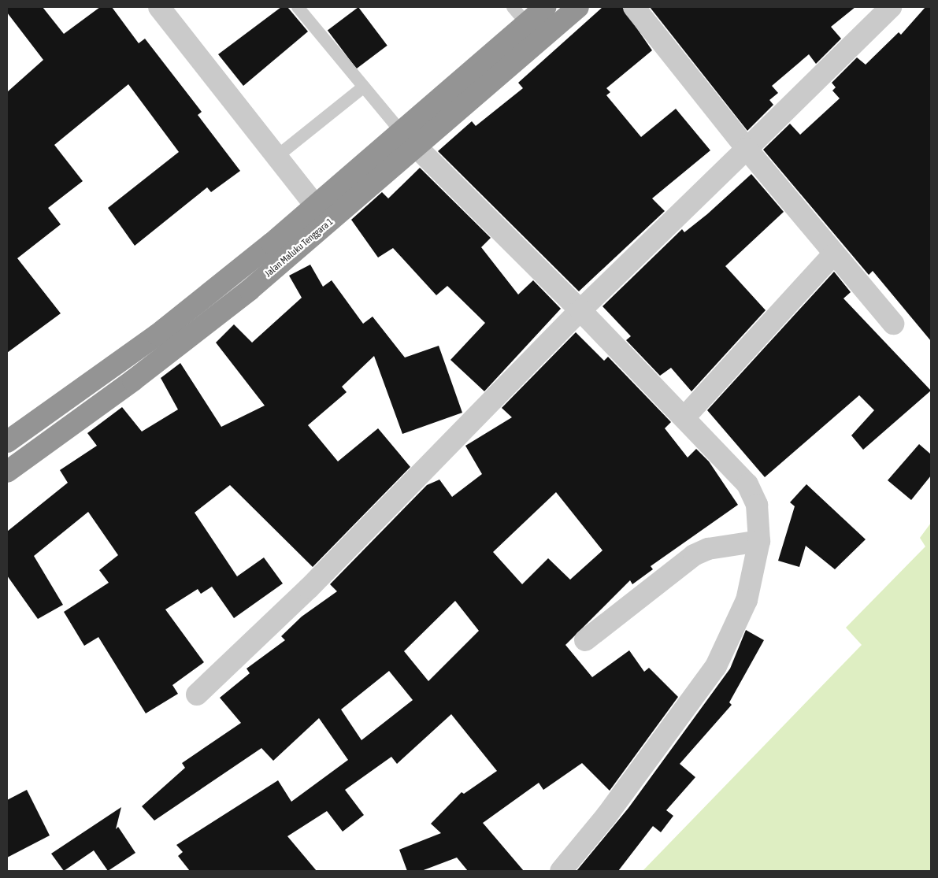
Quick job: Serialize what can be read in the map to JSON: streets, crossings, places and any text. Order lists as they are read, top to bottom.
{
  "streets": {
    "highway": ["Jalan Maluku Tenggara 1"]
  }
}
